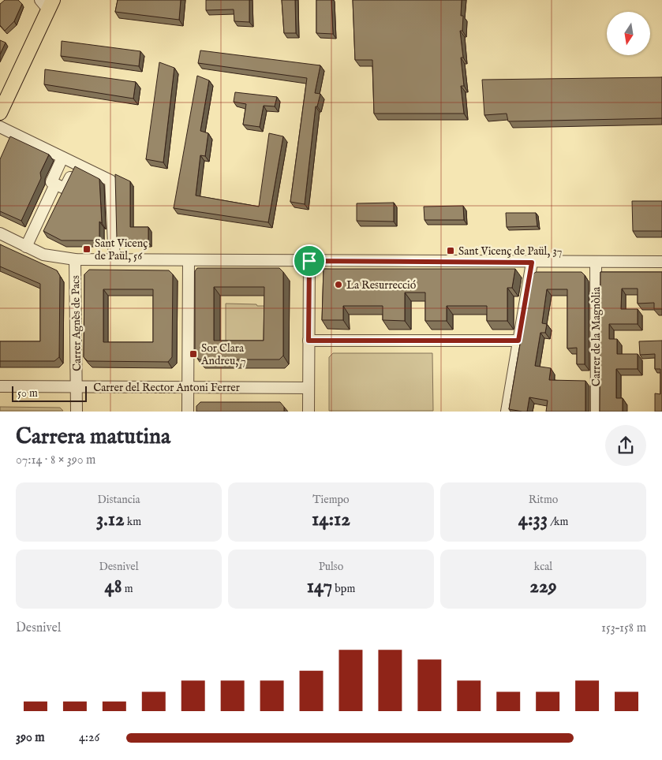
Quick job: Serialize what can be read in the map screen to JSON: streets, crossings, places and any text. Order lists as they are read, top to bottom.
{
  "streets": {
    "street": ["Carrer Agnès de Pacs", "Carrer de la Magnòlia", "Carrer del Rector Antoni Ferrer"]
  },
  "crossings": [
    ["Carrer Agnès de Pacs", "Carrer del Rector Antoni Ferrer"]
  ],
  "places": {
    "transit": ["Sant Vicenç de Paül, 56", "Sant Vicenç de Paül, 37", "Sor Clara Andreu, 7"],
    "other": ["La Resurrecció"]
  },
  "scale_bar": "50 m",
  "north": "bottom",
  "page": {
    "scale": "50 m",
    "heading": ["Carrera matutina", "07:14 · 8 × 390 m"],
    "stats": [
      ["Distancia", "3.12 km"],
      ["Tiempo", "14:12"],
      ["Ritmo", "4:33 /km"],
      ["Desnivel", "48 m"],
      ["Pulso", "147 bpm"],
      ["kcal", "229"]
    ],
    "chart": ["Desnivel", "153–158 m"],
    "list": [
      {
        "name": "390 m",
        "note": "4:26"
      }
    ]
  }
}
